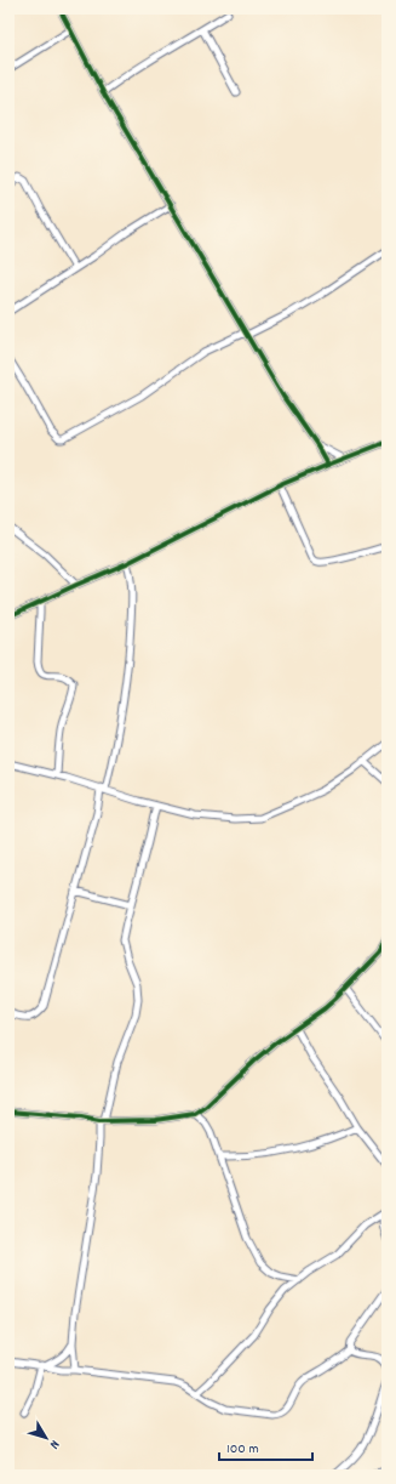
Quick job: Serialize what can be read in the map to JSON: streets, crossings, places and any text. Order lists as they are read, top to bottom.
{
  "scale_bar": "100 m",
  "north": "bottom right"
}
